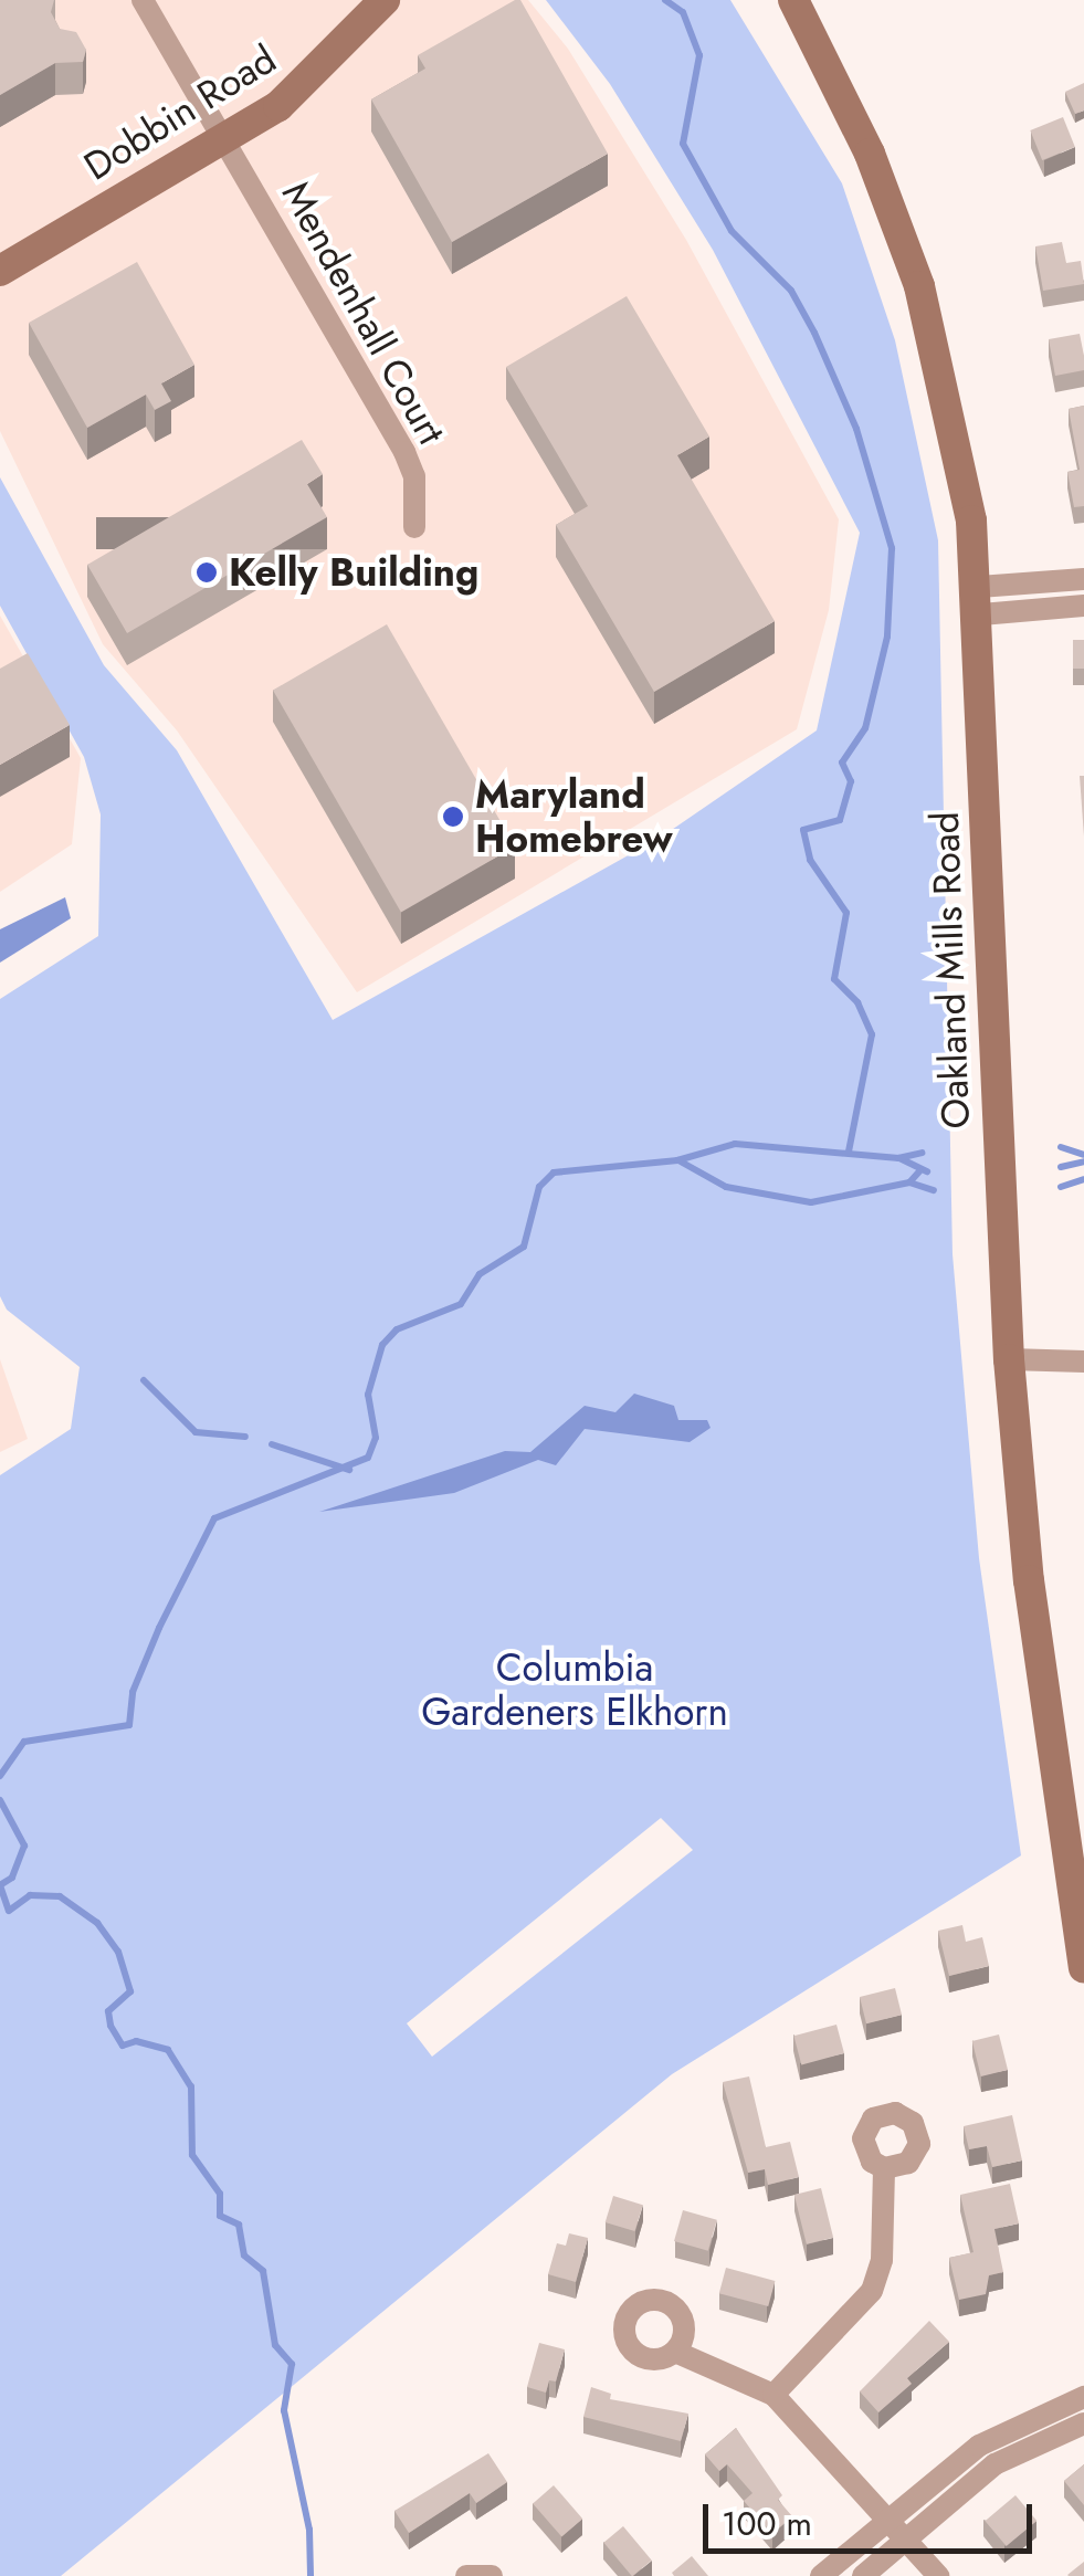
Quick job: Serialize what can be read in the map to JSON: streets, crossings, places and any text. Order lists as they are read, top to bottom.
{
  "streets": {
    "street": ["Dobbin Road", "Mendenhall Court", "Oakland Mills Road"]
  },
  "crossings": [
    ["Dobbin Road", "Mendenhall Court"]
  ],
  "parks": ["Columbia Gardeners Elkhorn"],
  "places": ["Kelly Building", "Maryland Homebrew"],
  "scale_bar": "100 m"
}
